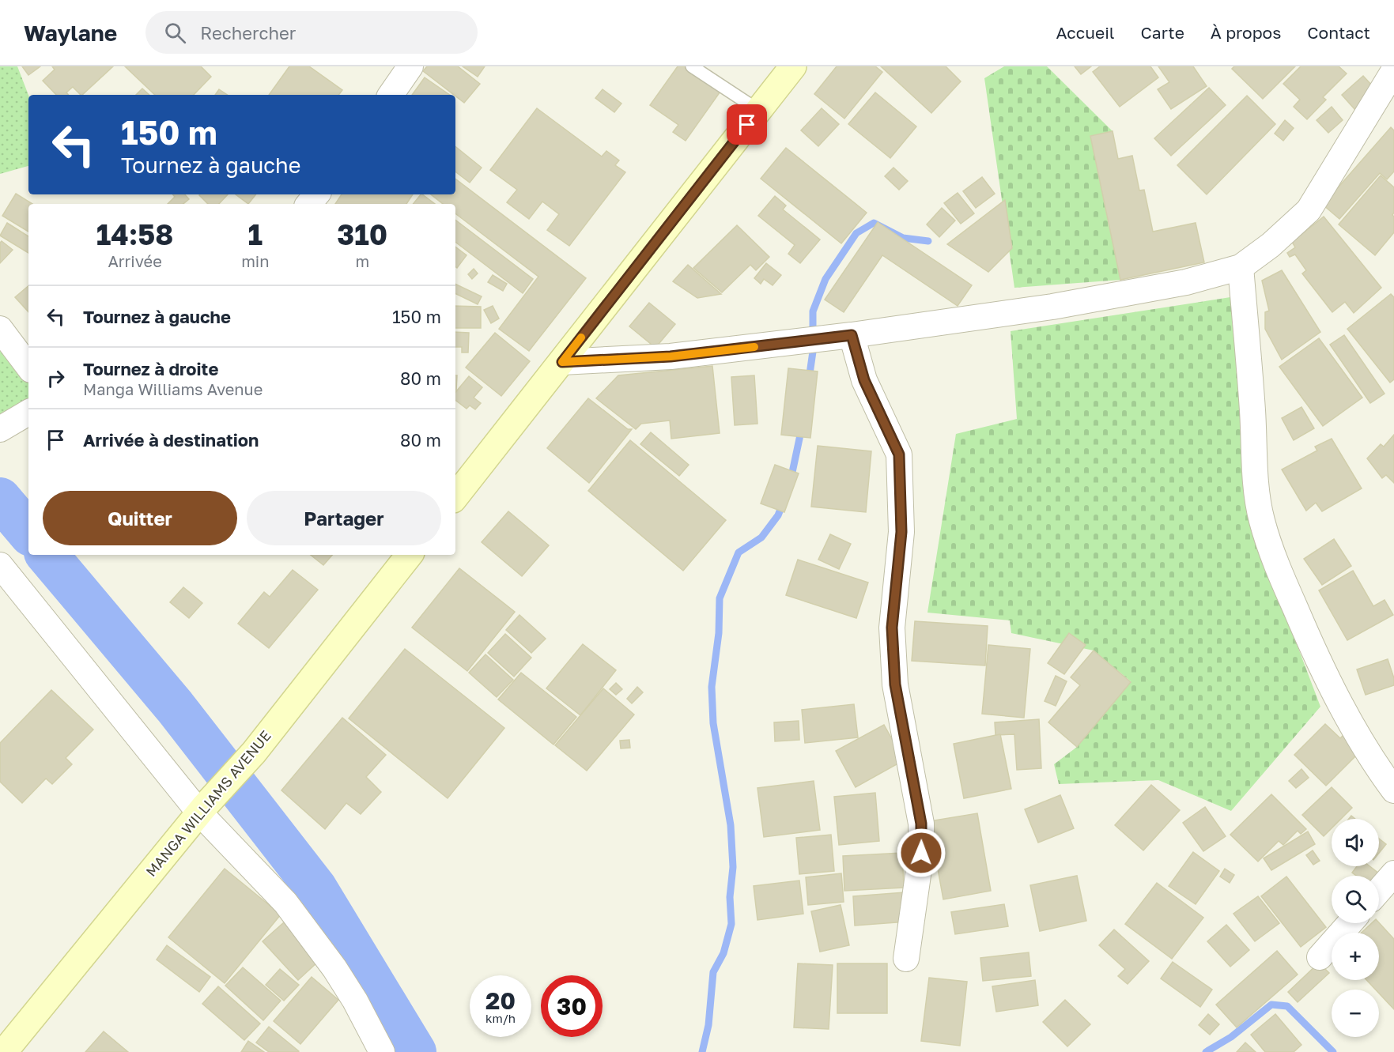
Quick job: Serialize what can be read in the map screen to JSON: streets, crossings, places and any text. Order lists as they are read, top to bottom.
{
  "streets": {
    "main road": ["MANGA WILLIAMS AVENUE"]
  },
  "page": {
    "header": "Waylane",
    "search": "Rechercher",
    "nav": [
      "Accueil",
      "Carte",
      "À propos",
      "Contact"
    ],
    "turn": ["150 m", "Tournez à gauche"],
    "eta": [
      "14:58",
      "Arrivée",
      "1",
      "min",
      "310",
      "m"
    ],
    "list": [
      {
        "name": "Tournez à gauche",
        "value": "150 m"
      },
      {
        "name": "Tournez à droite",
        "note": "Manga Williams Avenue",
        "value": "80 m"
      },
      {
        "name": "Arrivée à destination",
        "value": "80 m"
      }
    ],
    "buttons": ["Quitter", "Partager"],
    "map_buttons": ["+", "−"],
    "speed": "20 km/h",
    "limit": "30"
  }
}
